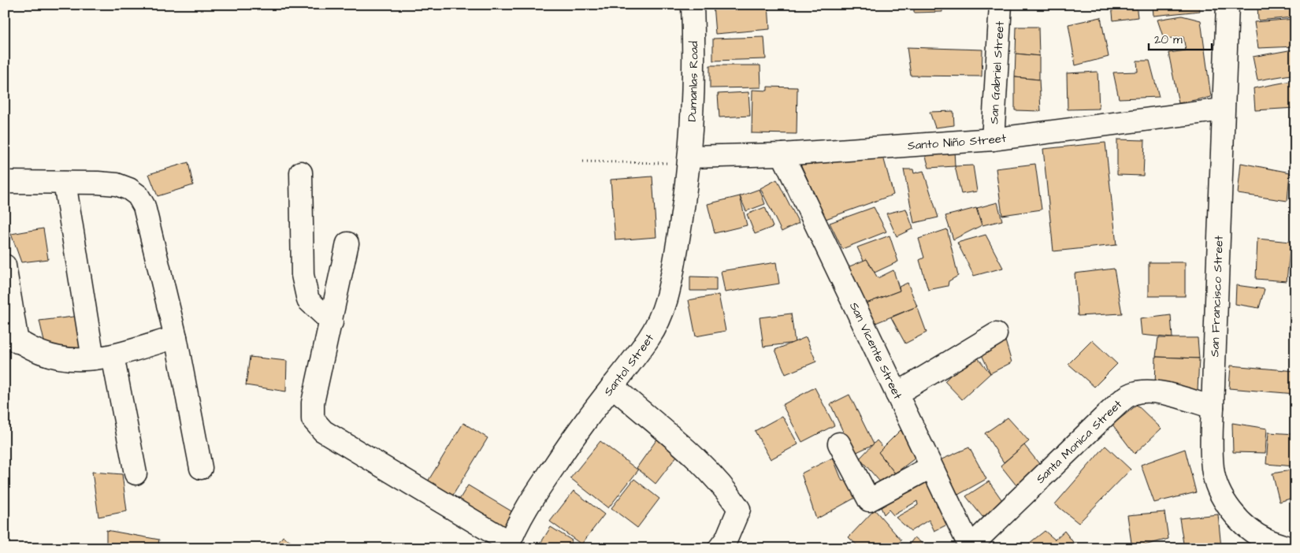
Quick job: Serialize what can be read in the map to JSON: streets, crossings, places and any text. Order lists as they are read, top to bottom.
{
  "streets": {
    "street": [
      "San Gabriel Street",
      "Dumanlas Road",
      "Santo Niño Street",
      "San Francisco Street",
      "San Vicente Street",
      "Santol Street",
      "Santa Monica Street"
    ]
  },
  "crossings": [
    ["San Gabriel Street", "Santo Niño Street"],
    ["Dumanlas Road", "Santo Niño Street"],
    ["Dumanlas Road", "Santol Street"],
    ["Santo Niño Street", "San Francisco Street"],
    ["Santo Niño Street", "San Vicente Street"],
    ["Santo Niño Street", "Santol Street"],
    ["San Francisco Street", "Santa Monica Street"],
    ["San Vicente Street", "Santa Monica Street"]
  ],
  "scale_bar": "20 m"
}
